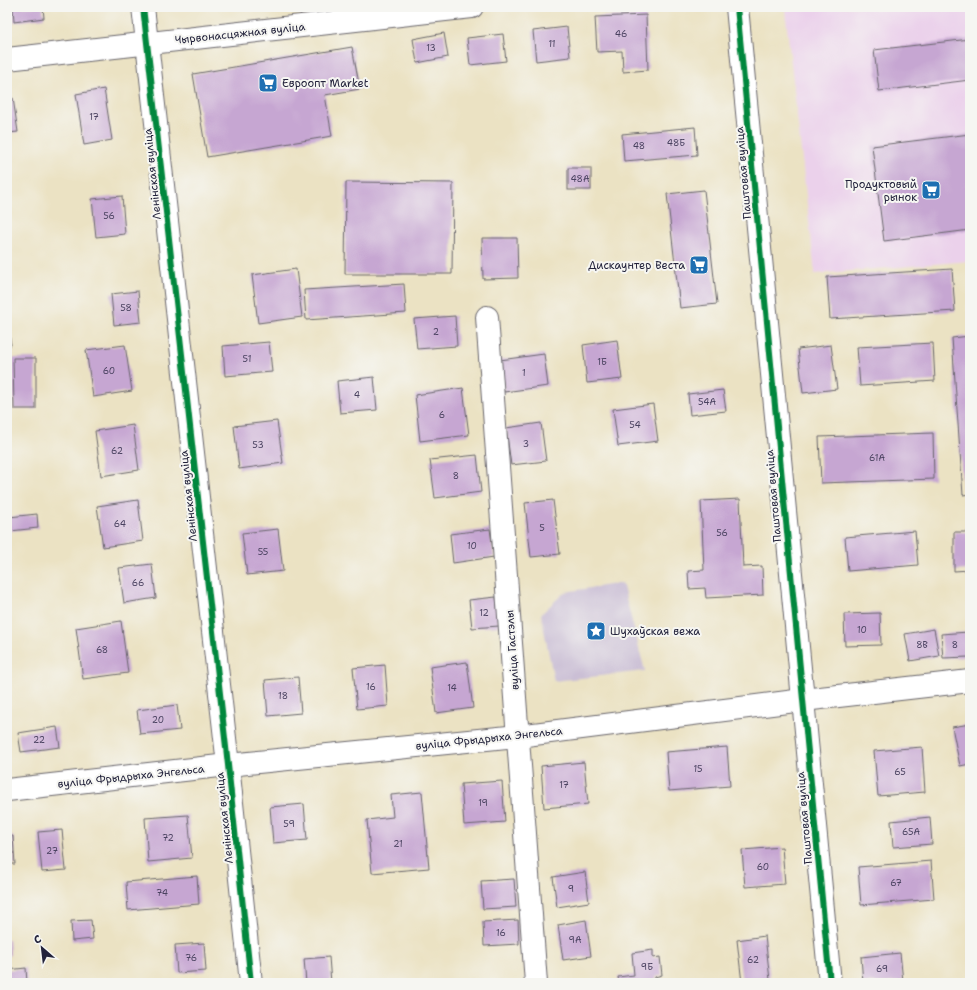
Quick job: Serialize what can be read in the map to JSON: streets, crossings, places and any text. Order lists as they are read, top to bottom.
{
  "streets": {
    "street": [
      "Чырвонасцяжная вуліца",
      "Паштовая вуліца",
      "Ленінская вуліца",
      "вуліца Гастэлы",
      "вуліца Фрыдрыха Энгельса"
    ]
  },
  "crossings": [
    ["Чырвонасцяжная вуліца", "Ленінская вуліца"],
    ["Паштовая вуліца", "вуліца Фрыдрыха Энгельса"],
    ["Ленінская вуліца", "вуліца Фрыдрыха Энгельса"],
    ["вуліца Гастэлы", "вуліца Фрыдрыха Энгельса"]
  ],
  "places": {
    "supermarket": ["Евроопт Market", "Продуктовый рынок", "Дискаунтер Веста"],
    "place": ["Шухаўская вежа"]
  },
  "house_numbers": [
    "46",
    "11",
    "13",
    "17",
    "48Б",
    "48",
    "48А",
    "56",
    "58",
    "2",
    "51",
    "1Б",
    "60",
    "1",
    "4",
    "54А",
    "6",
    "54",
    "3",
    "53",
    "62",
    "61А",
    "8",
    "64",
    "5",
    "56",
    "10",
    "55",
    "66",
    "12",
    "10",
    "8В",
    "8",
    "68",
    "16",
    "14",
    "18",
    "20",
    "22",
    "15",
    "65",
    "17",
    "19",
    "59",
    "65А",
    "72",
    "21",
    "27",
    "60",
    "67",
    "9",
    "74",
    "16",
    "9А",
    "76",
    "62",
    "9Б",
    "69"
  ],
  "north": "top left"
}
